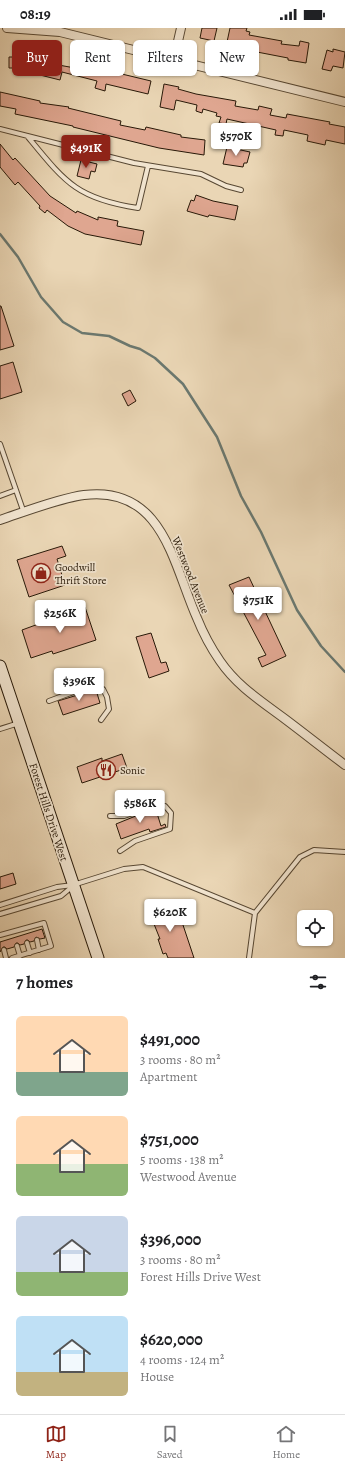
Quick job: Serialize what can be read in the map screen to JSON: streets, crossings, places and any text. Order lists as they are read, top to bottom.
{
  "streets": {
    "main road": ["Forest Hills Drive West"],
    "street": ["Westwood Avenue"]
  },
  "places": {
    "shop": ["Goodwill Thrift Store"],
    "restaurant": ["Sonic"]
  },
  "page": {
    "status": "08:19",
    "chip": [
      "Buy",
      "Rent",
      "Filters",
      "New"
    ],
    "price": [
      "$570K",
      "$491K",
      "$751K",
      "$256K",
      "$396K",
      "$586K",
      "$620K"
    ],
    "heading": "7 homes",
    "list": [
      {
        "name": "$491,000",
        "note": "3 rooms · 80 m² · Apartment"
      },
      {
        "name": "$751,000",
        "note": "5 rooms · 138 m² · Westwood Avenue"
      },
      {
        "name": "$396,000",
        "note": "3 rooms · 80 m² · Forest Hills Drive West"
      },
      {
        "name": "$620,000",
        "note": "4 rooms · 124 m² · House"
      }
    ],
    "tabs": ["Map", "Saved", "Home"]
  }
}
